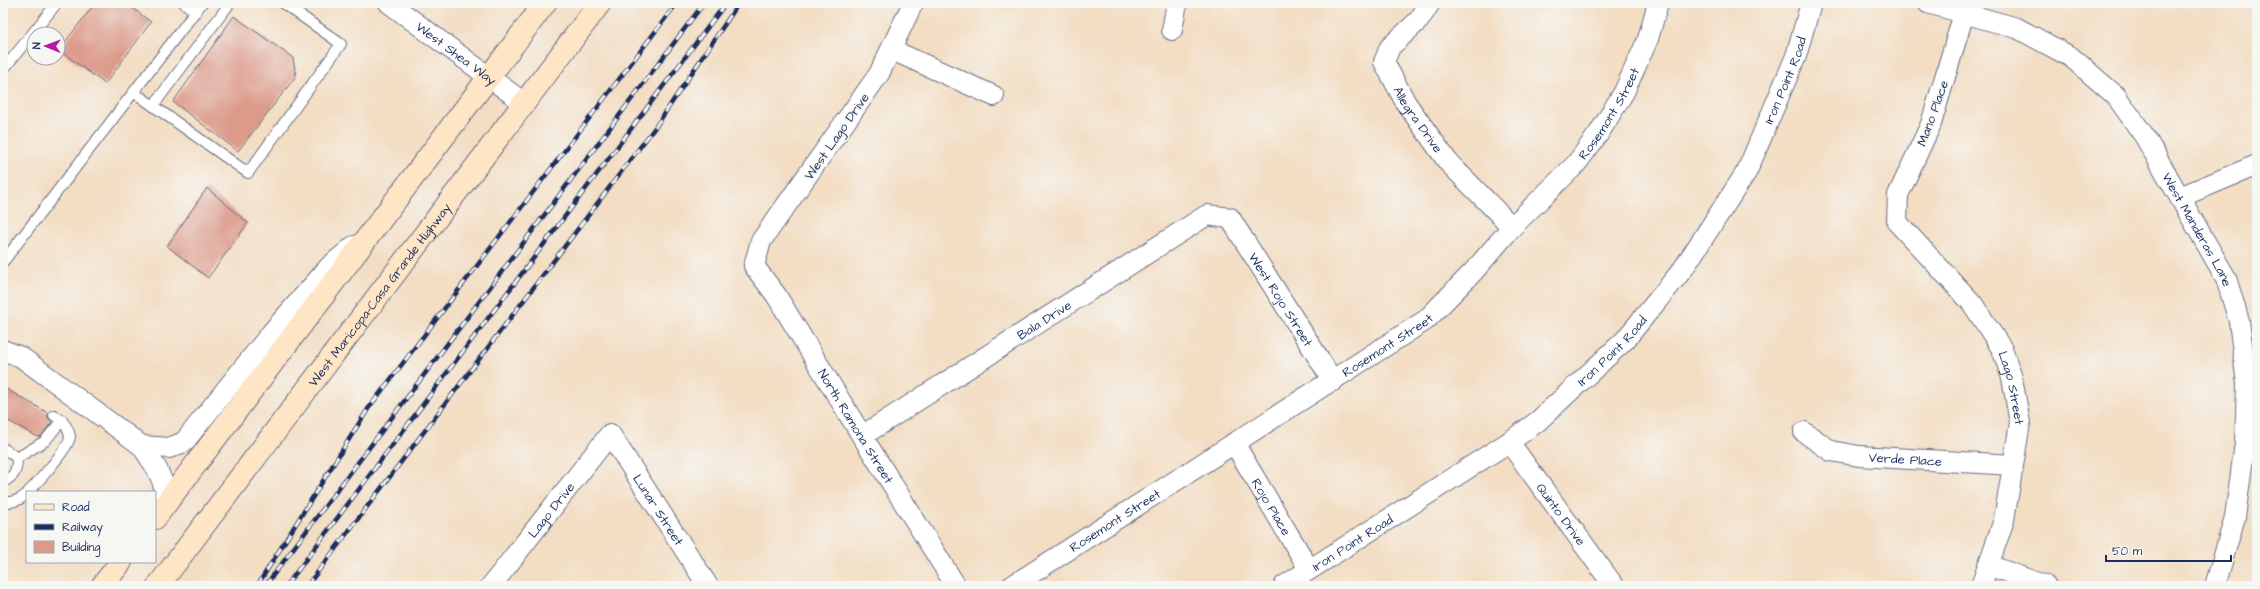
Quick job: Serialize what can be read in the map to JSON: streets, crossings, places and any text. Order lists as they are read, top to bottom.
{
  "streets": {
    "main road": ["West Maricopa-Casa Grande Highway"],
    "street": [
      "West Shea Way",
      "Iron Point Road",
      "Rosemont Street",
      "Mano Place",
      "Allegra Drive",
      "West Lago Drive",
      "West Manderas Lane",
      "West Rojo Street",
      "Bala Drive",
      "Lago Street",
      "North Ramona Street",
      "Verde Place",
      "Rojo Place",
      "Lago Drive",
      "Lunar Street",
      "Quinto Drive"
    ]
  },
  "crossings": [
    ["West Shea Way", "West Maricopa-Casa Grande Highway"],
    ["Iron Point Road", "Rojo Place"],
    ["Iron Point Road", "Quinto Drive"],
    ["Rosemont Street", "Allegra Drive"],
    ["Rosemont Street", "West Rojo Street"],
    ["Rosemont Street", "Rojo Place"],
    ["Mano Place", "West Manderas Lane"],
    ["Mano Place", "Lago Street"],
    ["West Lago Drive", "North Ramona Street"],
    ["West Rojo Street", "Bala Drive"],
    ["Bala Drive", "North Ramona Street"],
    ["Lago Street", "Verde Place"],
    ["Lago Drive", "Lunar Street"]
  ],
  "legend": ["Road", "Railway", "Building"],
  "scale_bar": "50 m",
  "north": "left"
}
